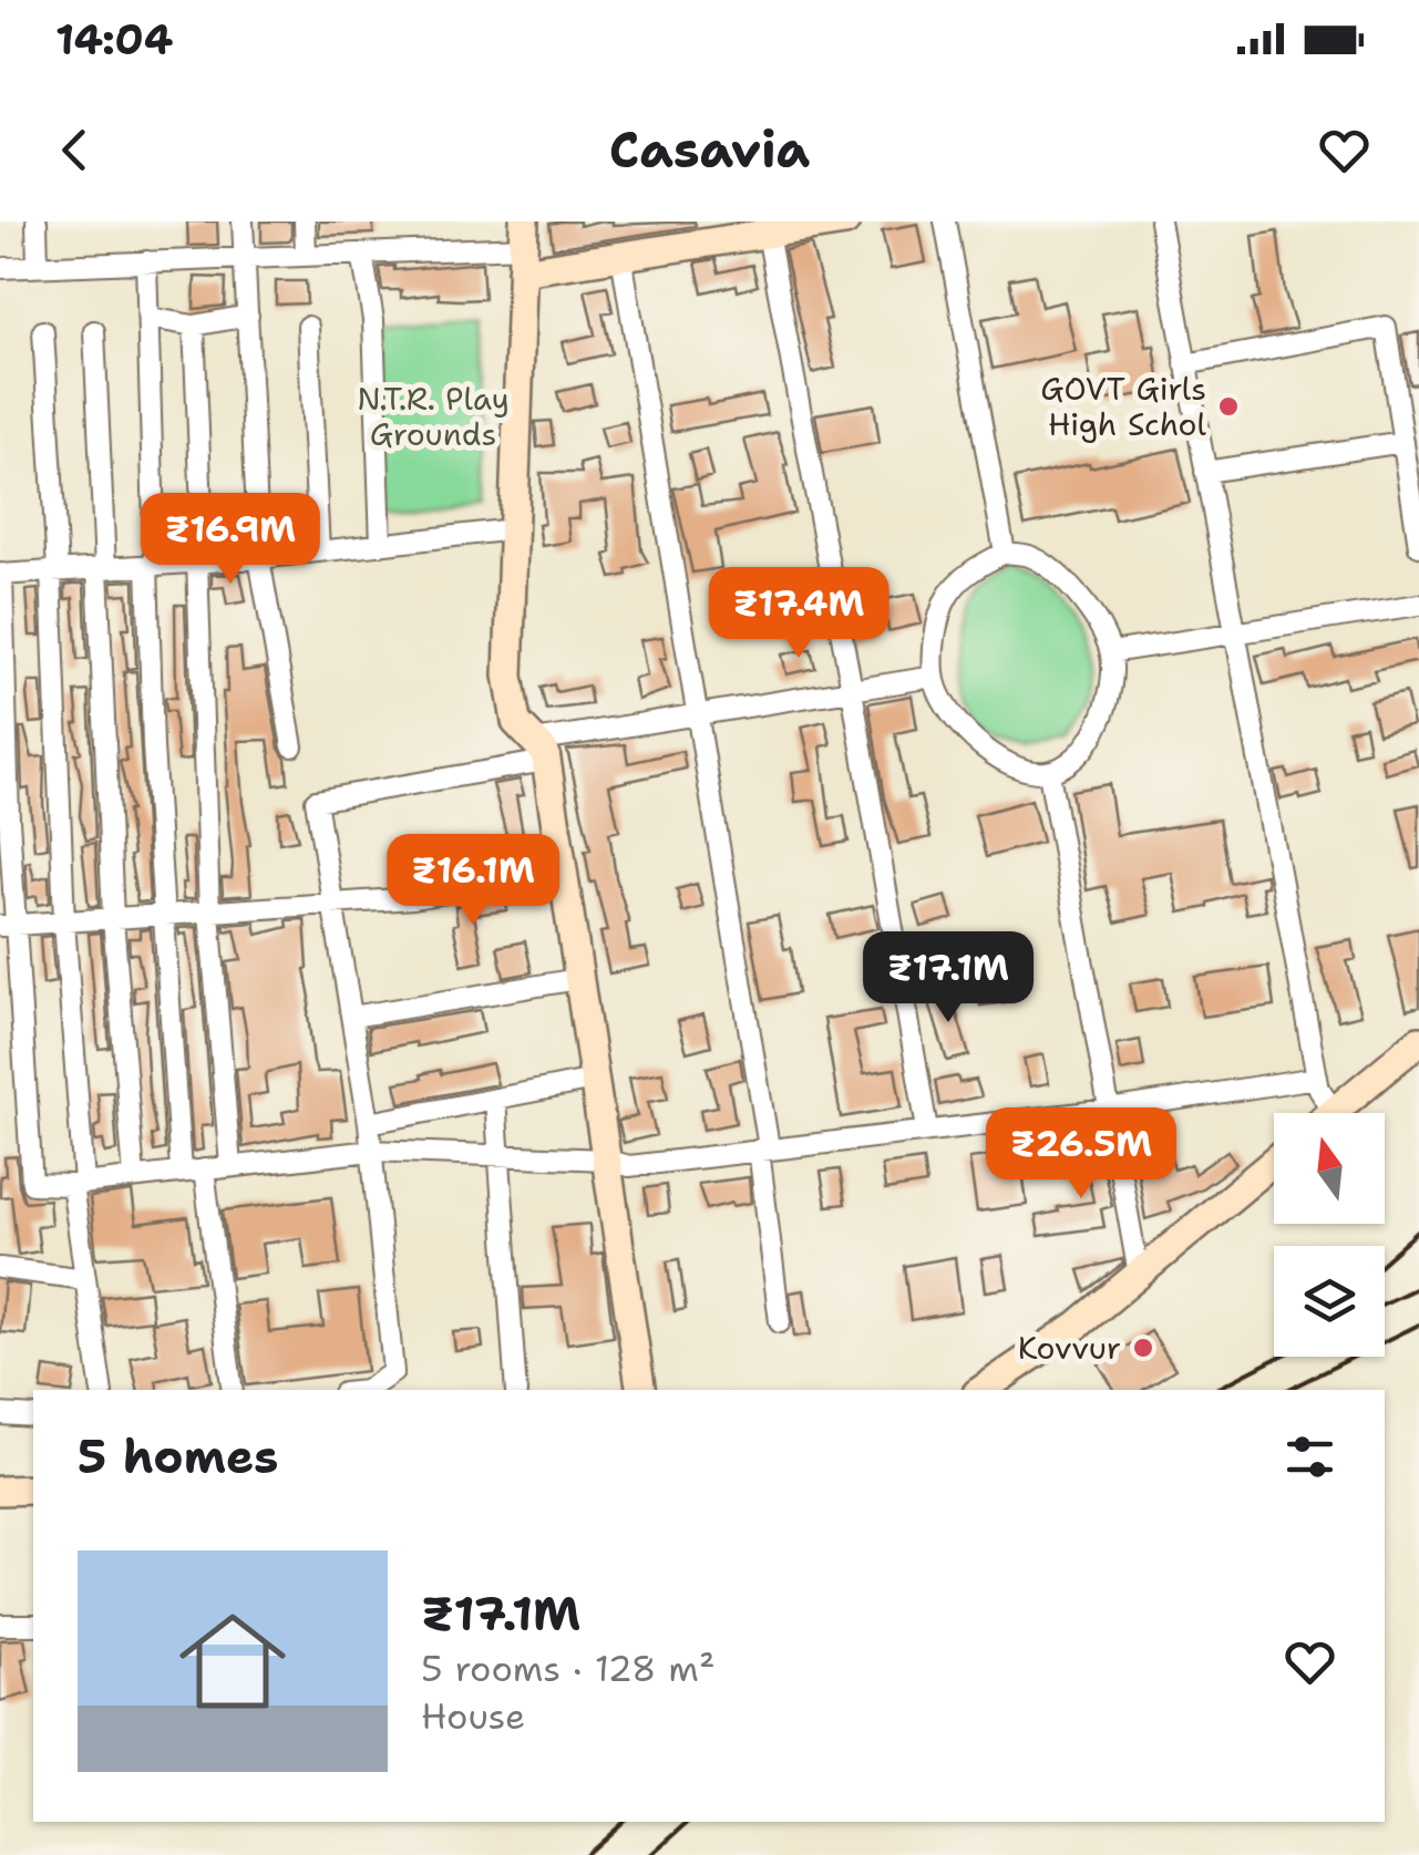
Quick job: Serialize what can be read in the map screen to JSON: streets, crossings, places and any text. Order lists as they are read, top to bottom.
{
  "parks": ["N.T.R. Play Grounds"],
  "places": ["GOVT Girls High Schol", "Kovvur"],
  "north": "top",
  "page": {
    "status": "14:04",
    "header": "Casavia",
    "price": [
      "₹16.9M",
      "₹17.4M",
      "₹16.1M",
      "₹17.1M",
      "₹26.5M"
    ],
    "heading": "5 homes",
    "list": [
      {
        "name": "₹17.1M",
        "note": "5 rooms · 128 m² · House"
      }
    ]
  }
}
